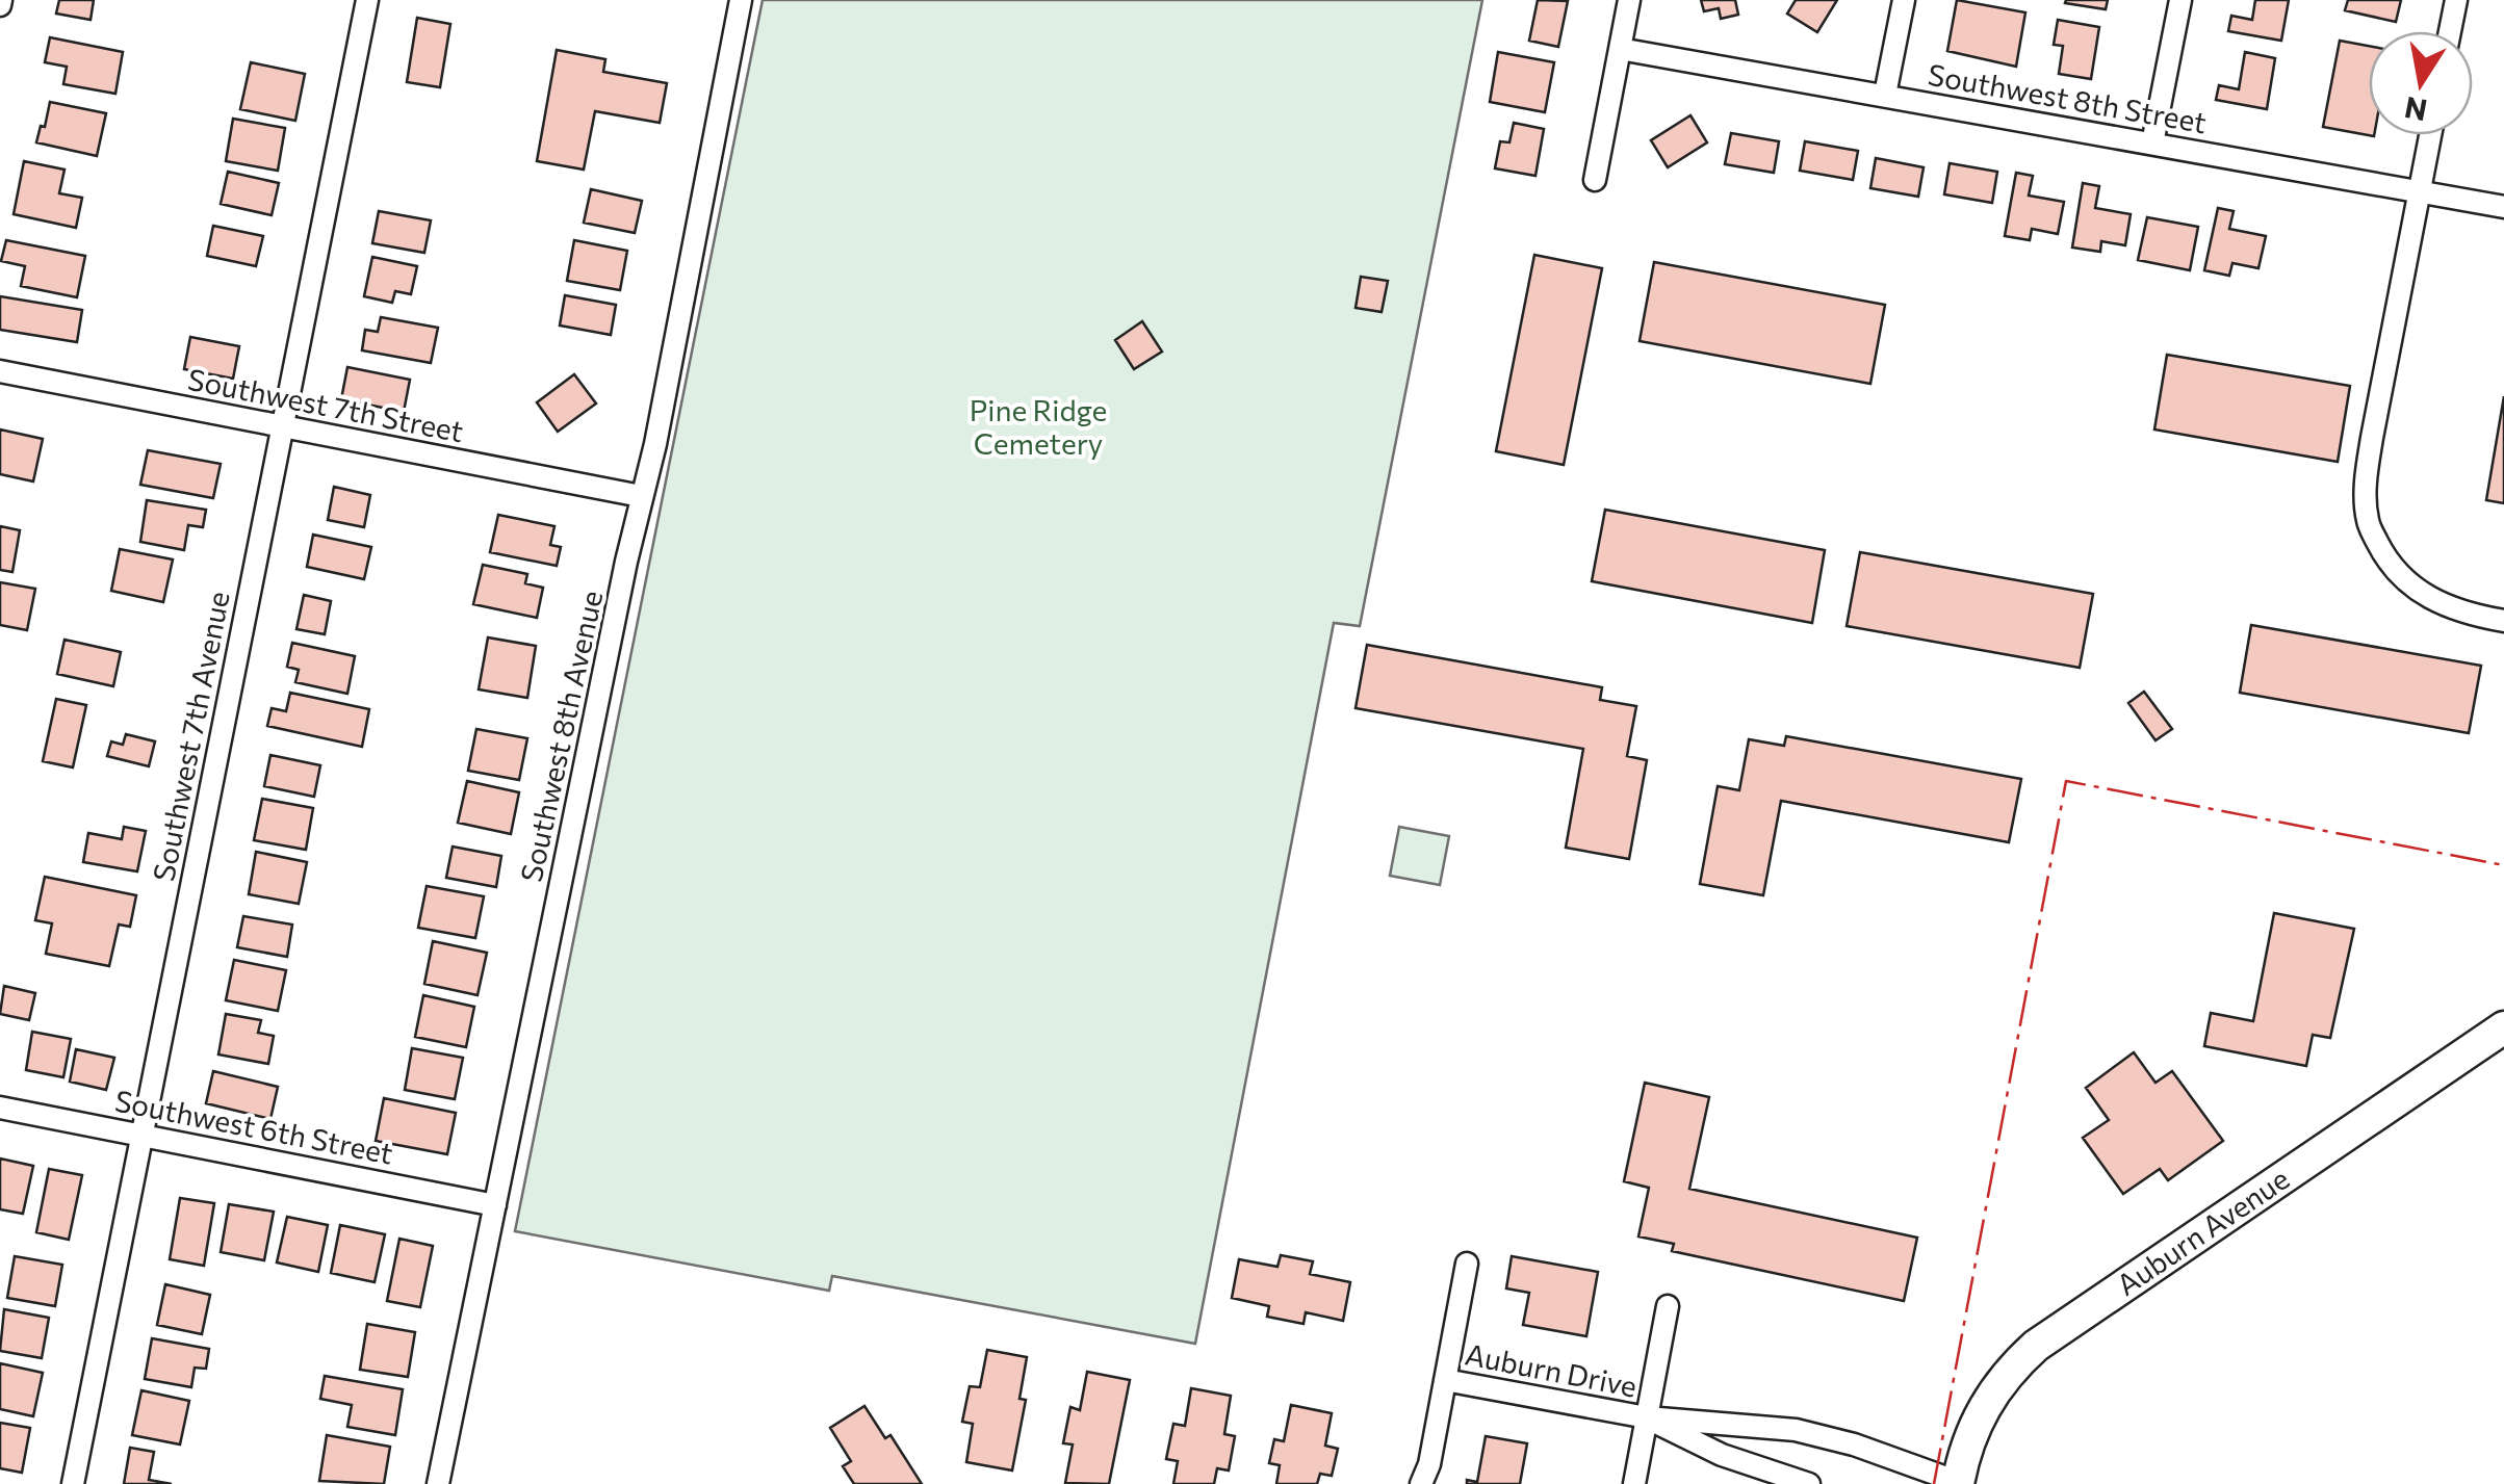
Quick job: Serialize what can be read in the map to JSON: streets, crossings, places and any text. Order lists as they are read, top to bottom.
{
  "streets": {
    "street": [
      "Southwest 8th Street",
      "Southwest 7th Street",
      "Southwest 7th Avenue",
      "Southwest 8th Avenue",
      "Southwest 6th Street",
      "Auburn Avenue",
      "Auburn Drive"
    ]
  },
  "crossings": [
    ["Southwest 7th Street", "Southwest 7th Avenue"],
    ["Southwest 7th Street", "Southwest 8th Avenue"],
    ["Southwest 7th Avenue", "Southwest 6th Street"],
    ["Southwest 8th Avenue", "Southwest 6th Street"],
    ["Auburn Avenue", "Auburn Drive"]
  ],
  "parks": ["Pine Ridge Cemetery"],
  "north": "bottom"
}
